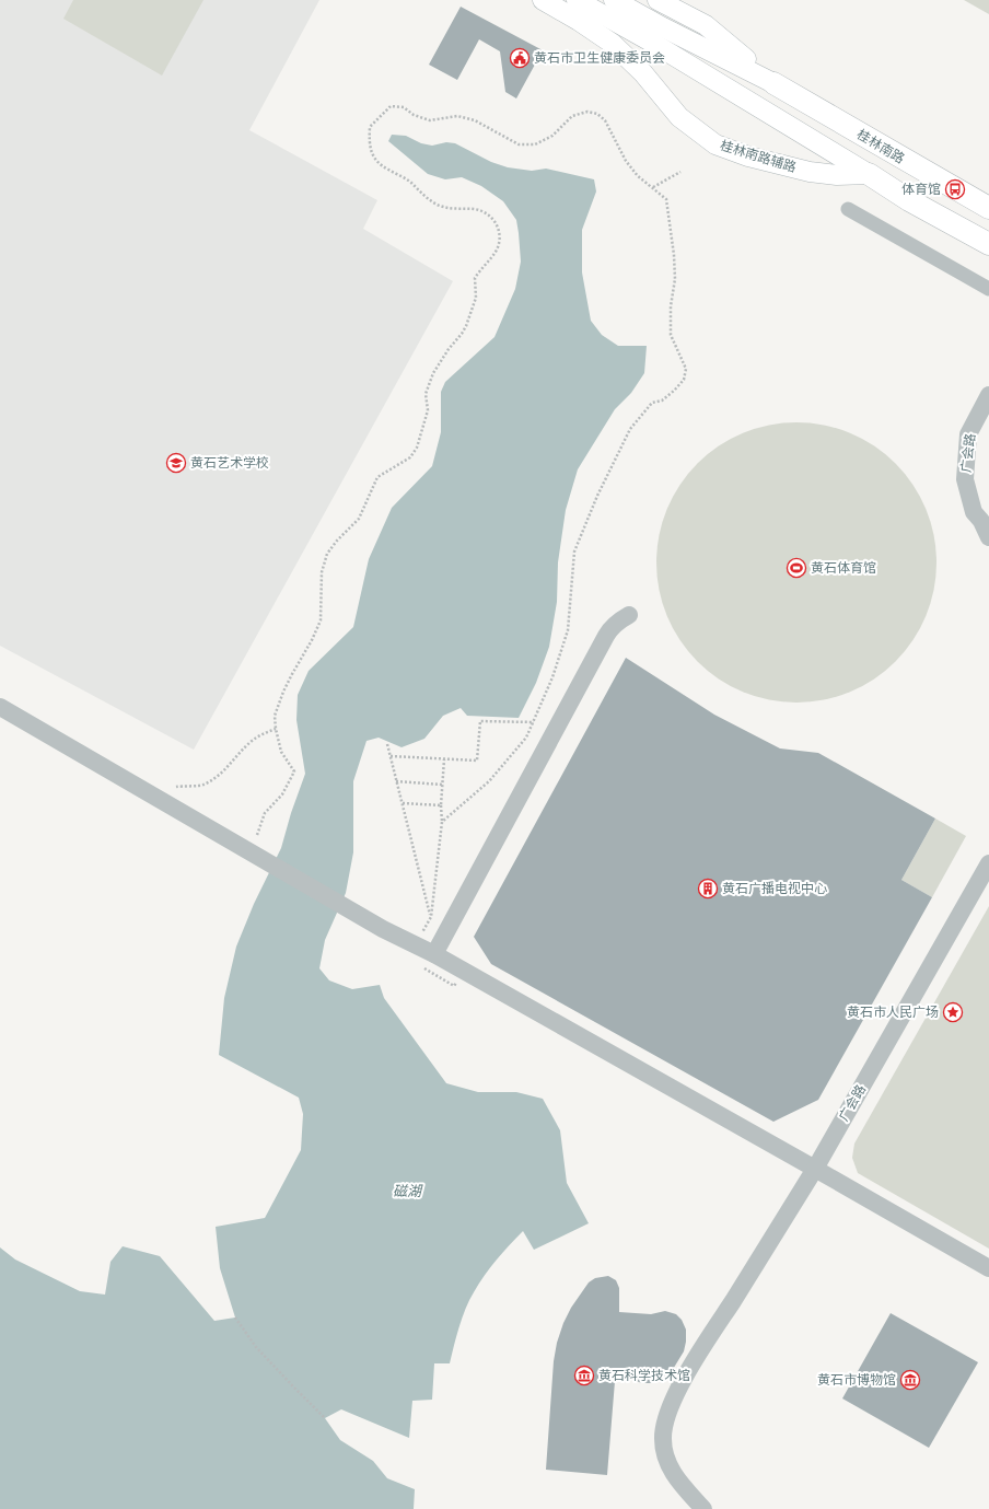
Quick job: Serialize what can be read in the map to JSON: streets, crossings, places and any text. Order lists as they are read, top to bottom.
{
  "streets": {
    "main road": ["桂林南路", "桂林南路辅路"],
    "street": ["广会路"]
  },
  "water": ["磁湖"],
  "places": {
    "public building": ["黄石市卫生健康委员会"],
    "bus stop": ["体育馆"],
    "school or university": ["黄石艺术学校"],
    "sports": ["黄石体育馆"],
    "building": ["黄石广播电视中心"],
    "place": ["黄石市人民广场"],
    "museum": ["黄石科学技术馆", "黄石市博物馆"]
  }
}
